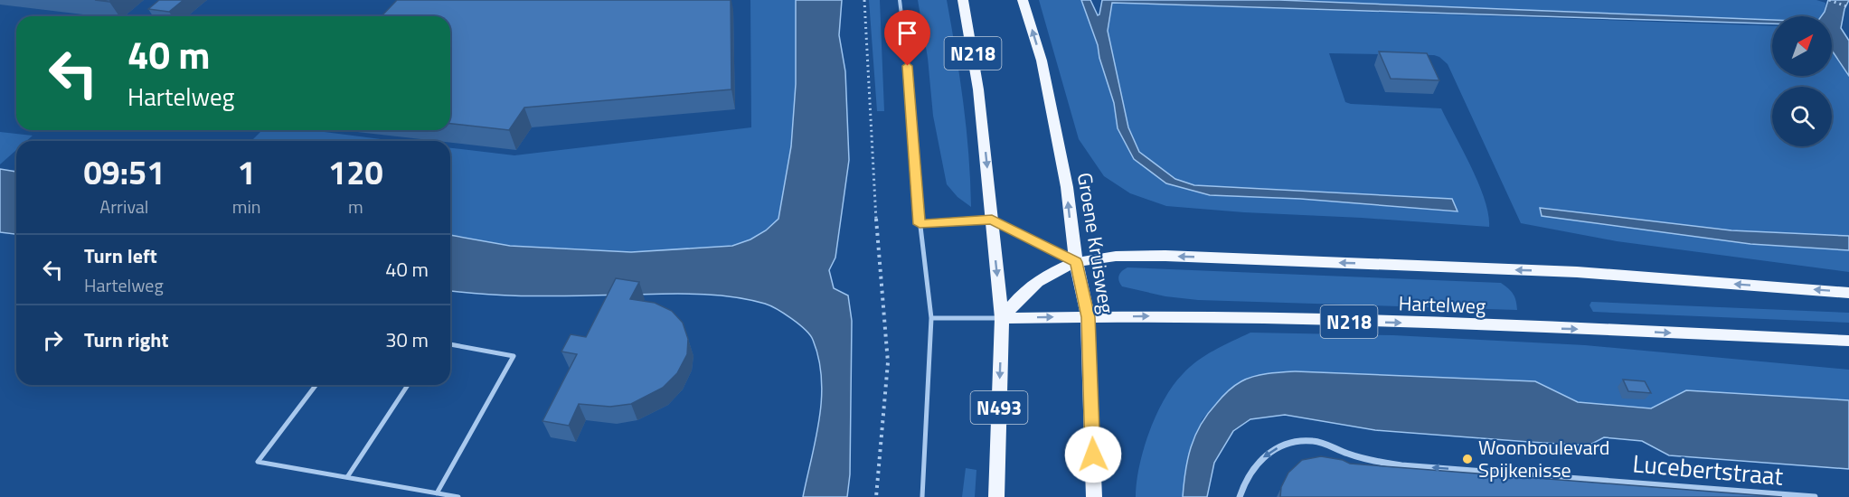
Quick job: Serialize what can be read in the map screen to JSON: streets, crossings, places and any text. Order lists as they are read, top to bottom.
{
  "streets": {
    "main road": [
      "N218",
      "Groene Kruisweg",
      "Hartelweg",
      "N493"
    ],
    "street": ["Lucebertstraat"]
  },
  "crossings": [
    ["N218", "Hartelweg"],
    ["N218", "N493"],
    ["Groene Kruisweg", "Hartelweg"],
    ["Hartelweg", "N493"]
  ],
  "one_way": ["Lucebertstraat"],
  "places": ["Woonboulevard Spijkenisse"],
  "north": "top right",
  "page": {
    "turn": ["40 m", "Hartelweg"],
    "eta": [
      "09:51",
      "Arrival",
      "1",
      "min",
      "120",
      "m"
    ],
    "list": [
      {
        "name": "Turn left",
        "note": "Hartelweg",
        "value": "40 m"
      },
      {
        "name": "Turn right",
        "value": "30 m"
      }
    ]
  }
}
